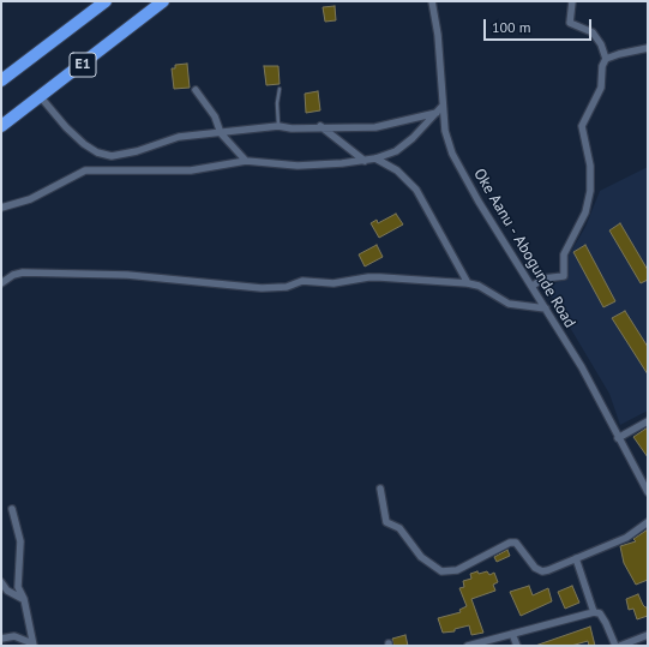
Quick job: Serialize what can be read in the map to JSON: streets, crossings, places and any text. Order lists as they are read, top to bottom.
{
  "streets": {
    "highway": ["E1"],
    "street": ["Oke Aanu - Abogunde Road"]
  },
  "scale_bar": "100 m"
}
